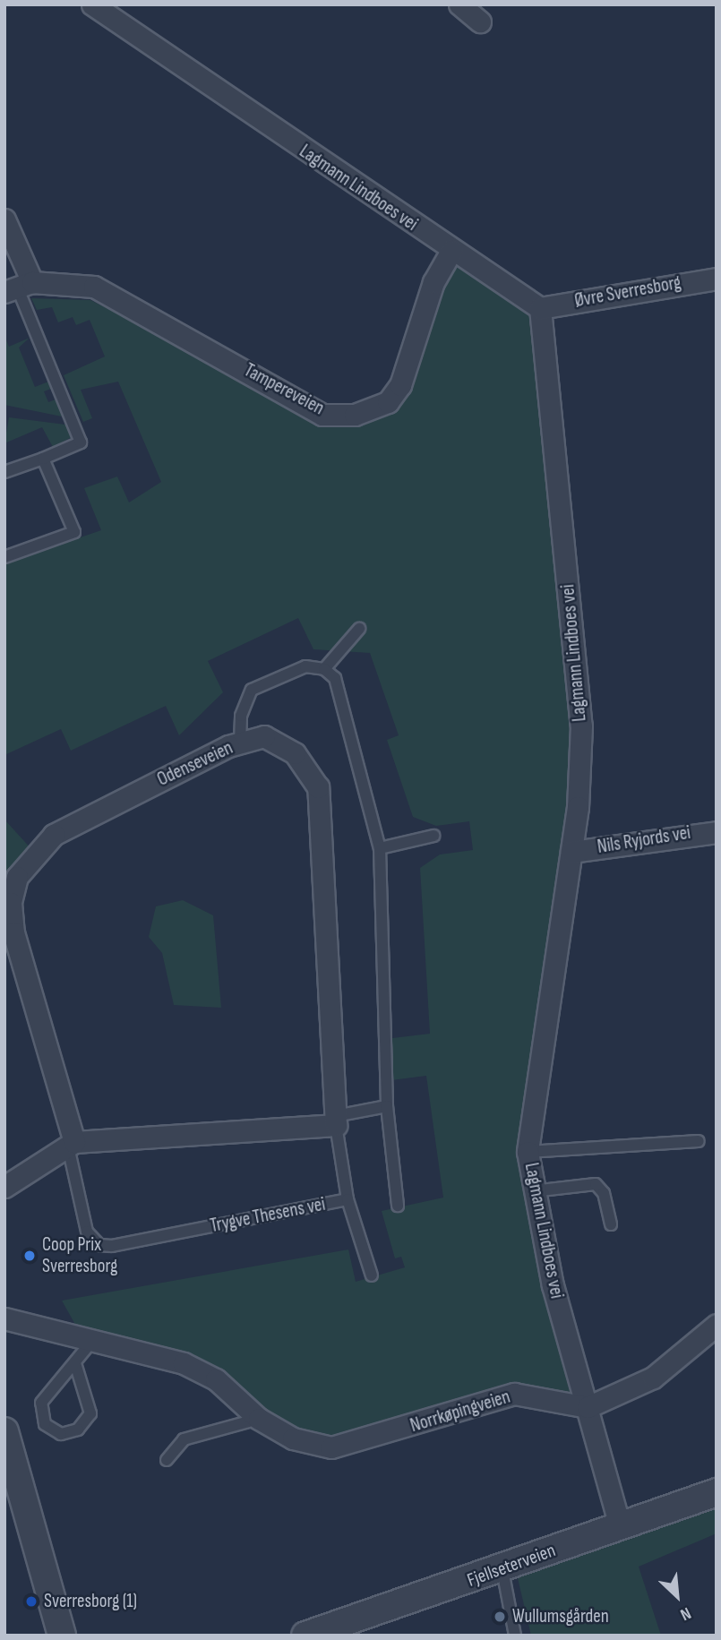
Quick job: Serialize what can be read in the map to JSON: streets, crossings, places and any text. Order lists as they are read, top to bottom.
{
  "streets": {
    "street": [
      "Lagmann Lindboes vei",
      "Øvre Sverresborg",
      "Tampereveien",
      "Odenseveien",
      "Nils Ryjords vei",
      "Norrkøpingveien",
      "Fjellseterveien"
    ],
    "lane": ["Trygve Thesens vei"]
  },
  "crossings": [
    ["Lagmann Lindboes vei", "Øvre Sverresborg"],
    ["Lagmann Lindboes vei", "Tampereveien"],
    ["Lagmann Lindboes vei", "Nils Ryjords vei"],
    ["Lagmann Lindboes vei", "Norrkøpingveien"],
    ["Lagmann Lindboes vei", "Fjellseterveien"],
    ["Odenseveien", "Trygve Thesens vei"]
  ],
  "places": ["Coop Prix Sverresborg", "Sverresborg (1)", "Wullumsgården"],
  "north": "bottom right"
}
